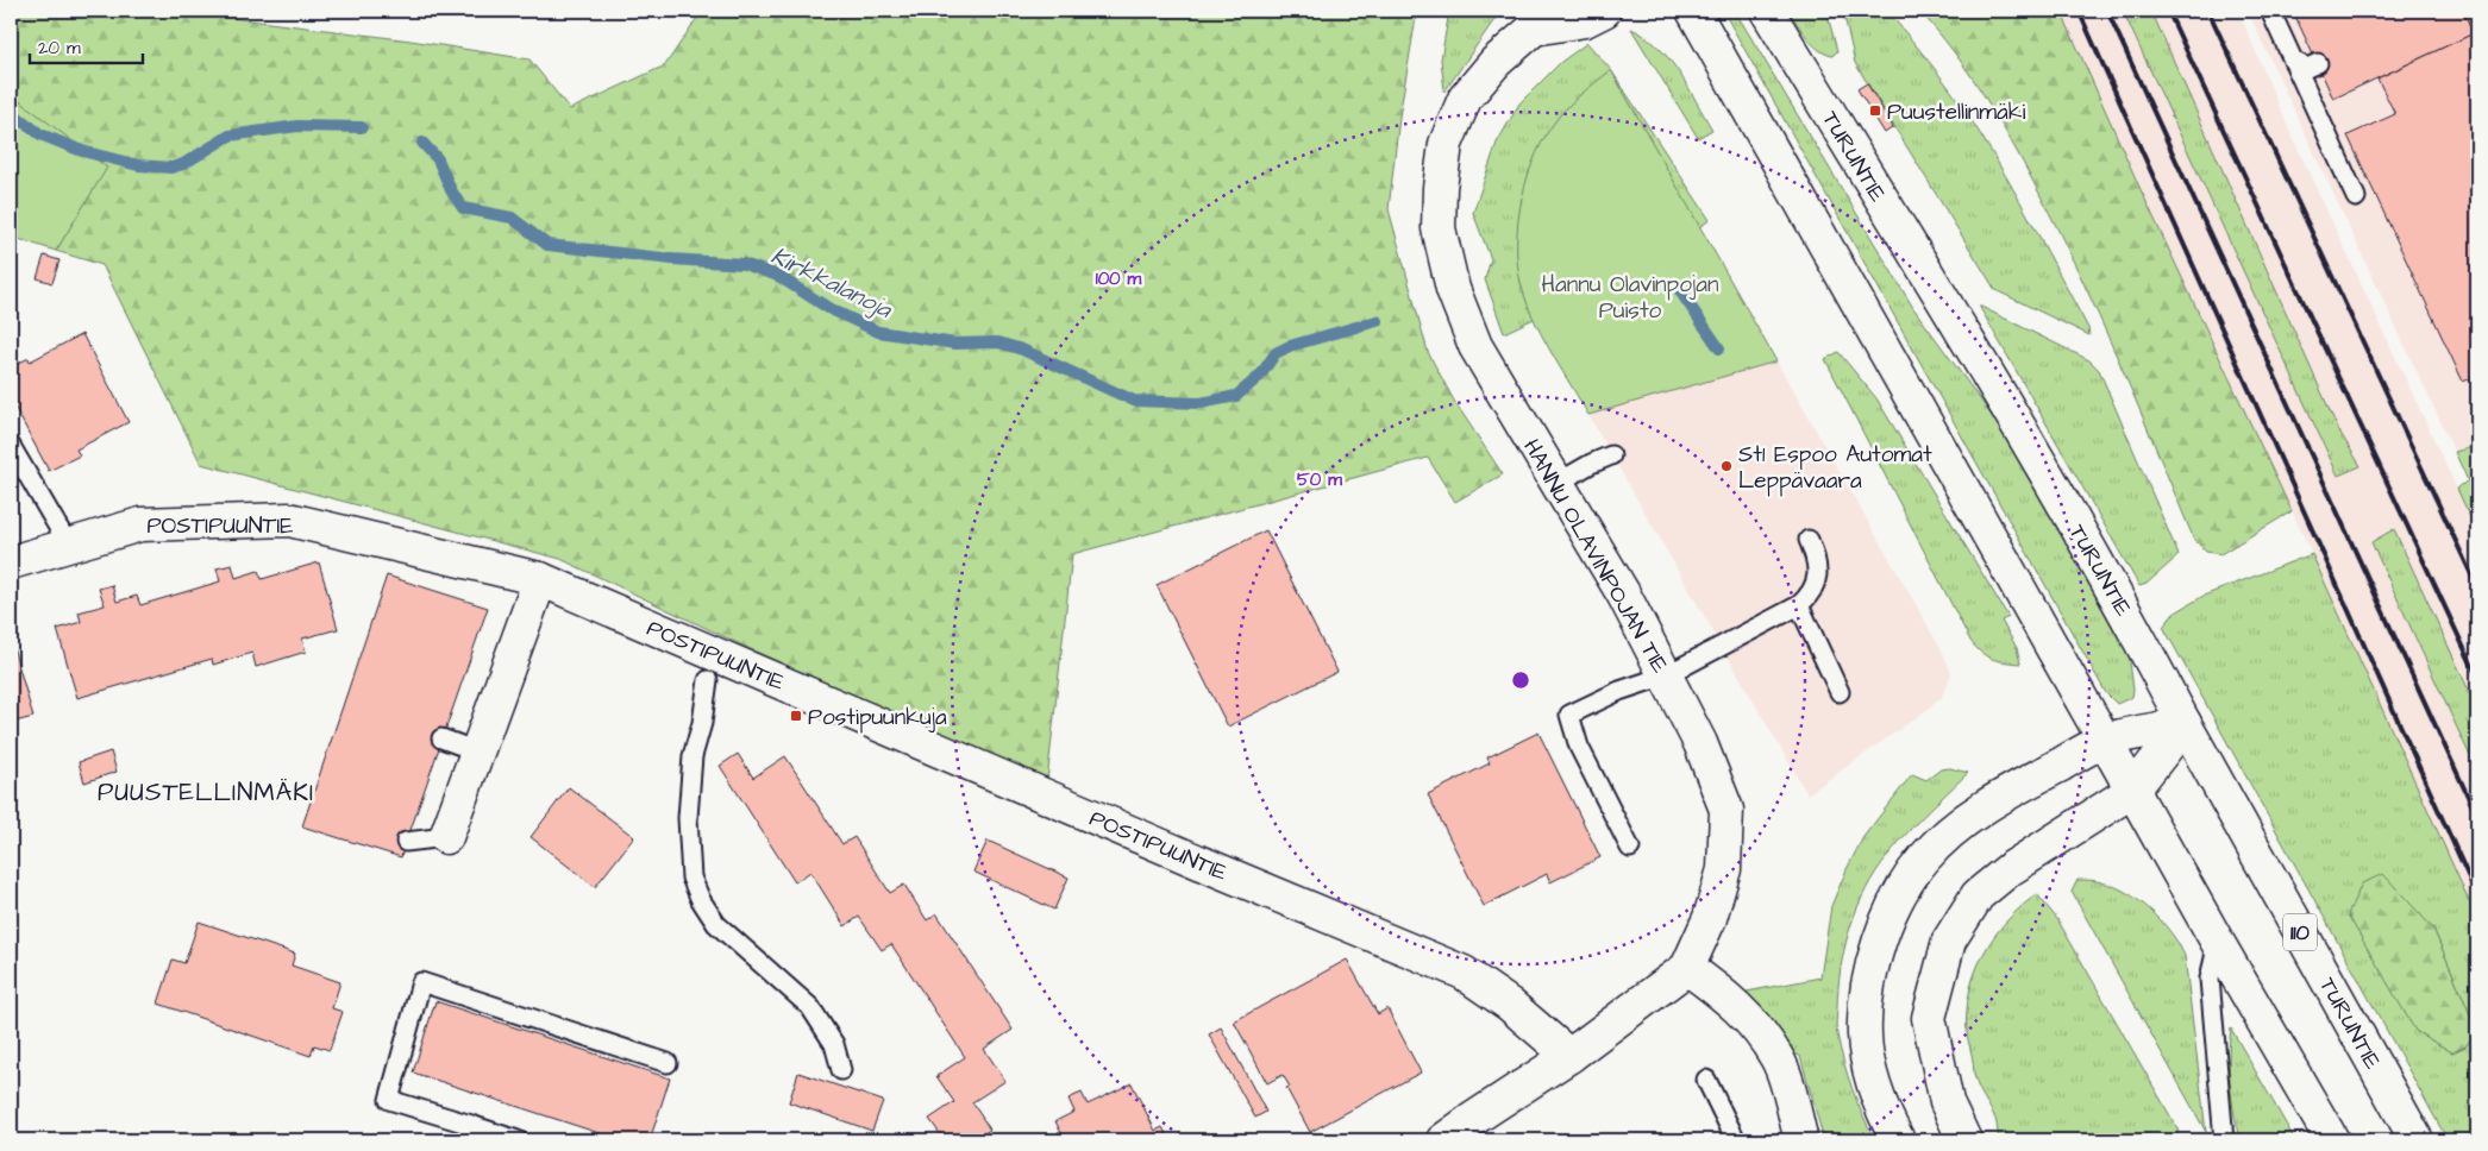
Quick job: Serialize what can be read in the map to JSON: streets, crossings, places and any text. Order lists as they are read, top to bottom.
{
  "streets": {
    "main road": [
      "TURUNTIE",
      "POSTIPUUNTIE",
      "HANNU OLAVINPOJAN TIE",
      "110"
    ]
  },
  "crossings": [
    ["POSTIPUUNTIE", "HANNU OLAVINPOJAN TIE"]
  ],
  "districts": ["PUUSTELLINMÄKI"],
  "water": ["Kirkkalanoja"],
  "parks": ["Hannu Olavinpojan Puisto"],
  "places": {
    "transit": ["Puustellinmäki", "Postipuunkuja"],
    "other": ["St1 Espoo Automat Leppävaara"]
  },
  "scale_bar": "20 m",
  "rings": ["100 m", "50 m"]
}
